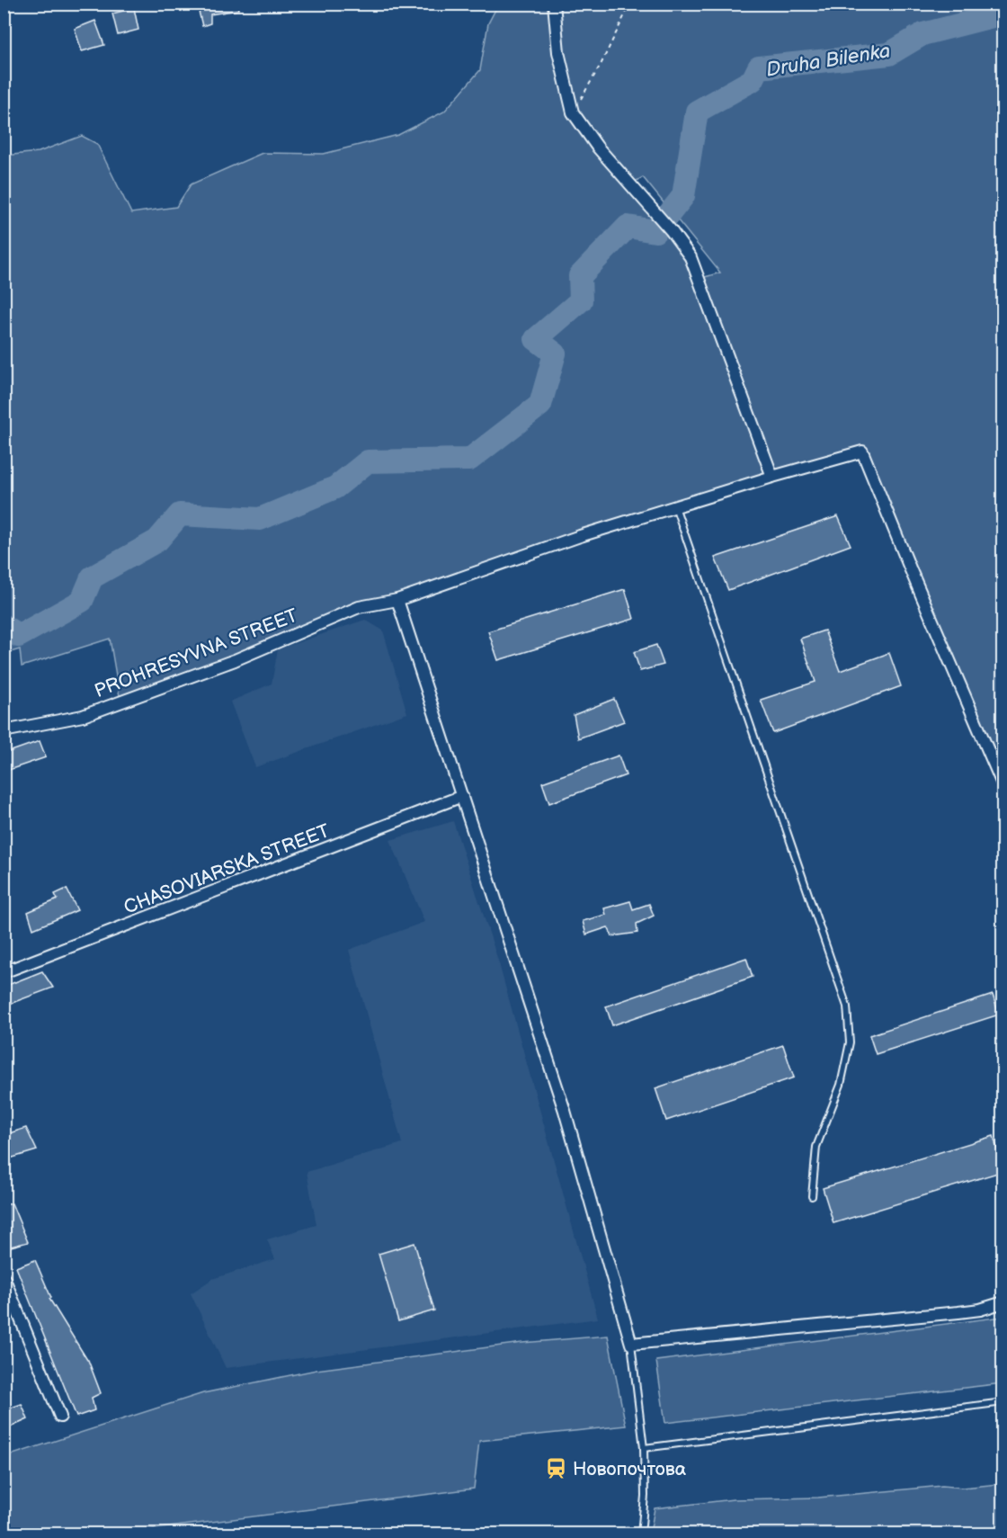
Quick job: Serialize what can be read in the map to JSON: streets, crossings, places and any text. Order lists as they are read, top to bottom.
{
  "streets": {
    "street": ["PROHRESYVNA STREET", "CHASOVIARSKA STREET"]
  },
  "water": ["Druha Bilenka"],
  "places": {
    "station": ["Новопочтова"]
  }
}
